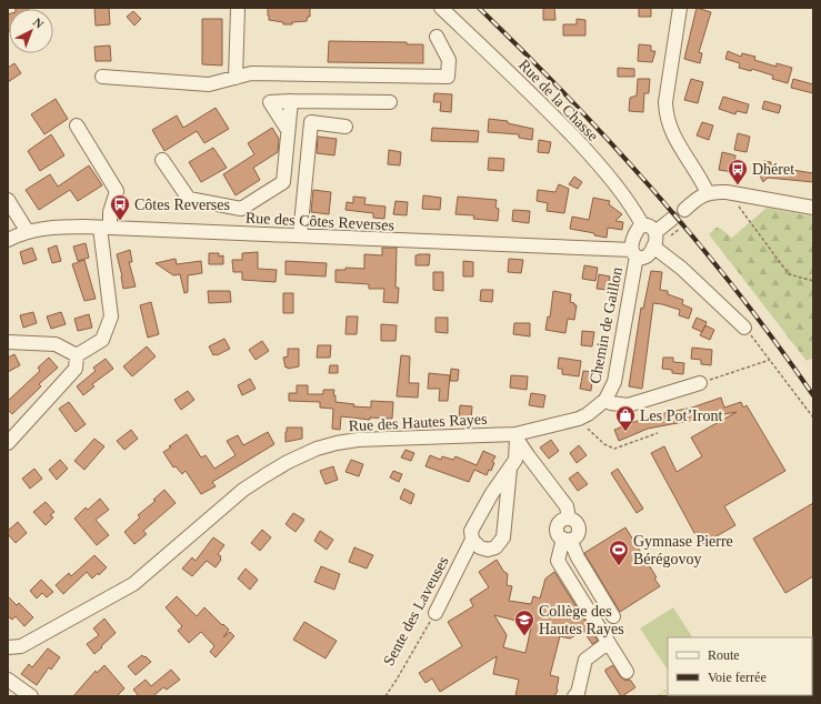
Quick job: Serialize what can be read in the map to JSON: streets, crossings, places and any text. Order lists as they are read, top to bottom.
{
  "streets": {
    "street": [
      "Rue de la Chasse",
      "Rue des Côtes Reverses",
      "Chemin de Gaillon",
      "Rue des Hautes Rayes",
      "Sente des Laveuses"
    ]
  },
  "crossings": [
    ["Rue de la Chasse", "Rue des Côtes Reverses"],
    ["Rue de la Chasse", "Chemin de Gaillon"],
    ["Rue des Côtes Reverses", "Chemin de Gaillon"],
    ["Chemin de Gaillon", "Rue des Hautes Rayes"]
  ],
  "places": {
    "bus stop": ["Dhéret", "Côtes Reverses"],
    "shop": ["Les Pot’Iront"],
    "sports": ["Gymnase Pierre Bérégovoy"],
    "school or university": ["Collège des Hautes Rayes"]
  },
  "legend": ["Route", "Voie ferrée"],
  "north": "top right"
}
